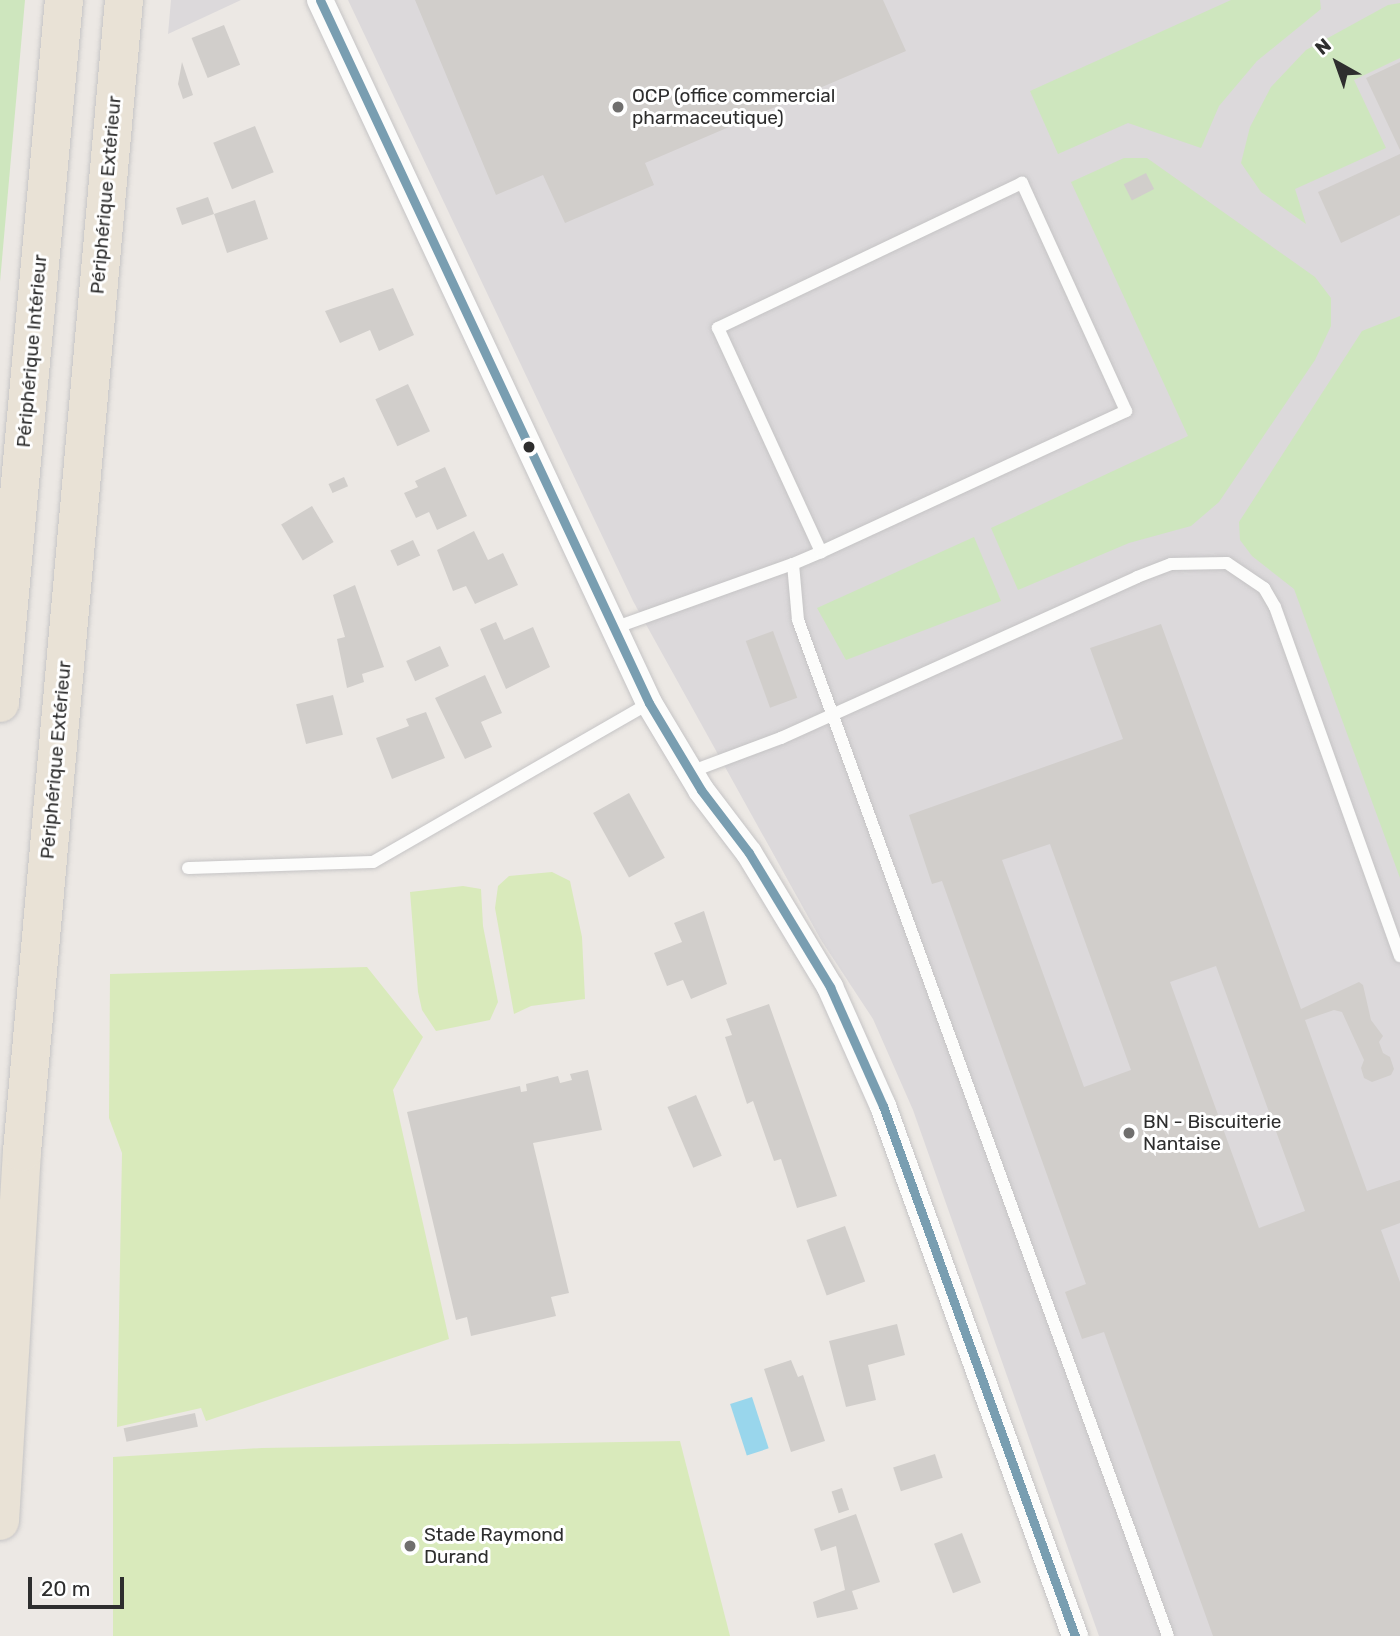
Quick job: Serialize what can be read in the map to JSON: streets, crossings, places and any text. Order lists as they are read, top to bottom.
{
  "streets": {
    "highway": ["Périphérique Extérieur", "Périphérique Intérieur"]
  },
  "places": ["OCP (office commercial pharmaceutique)", "BN - Biscuiterie Nantaise", "Stade Raymond Durand"],
  "scale_bar": "20 m",
  "north": "top left"
}
